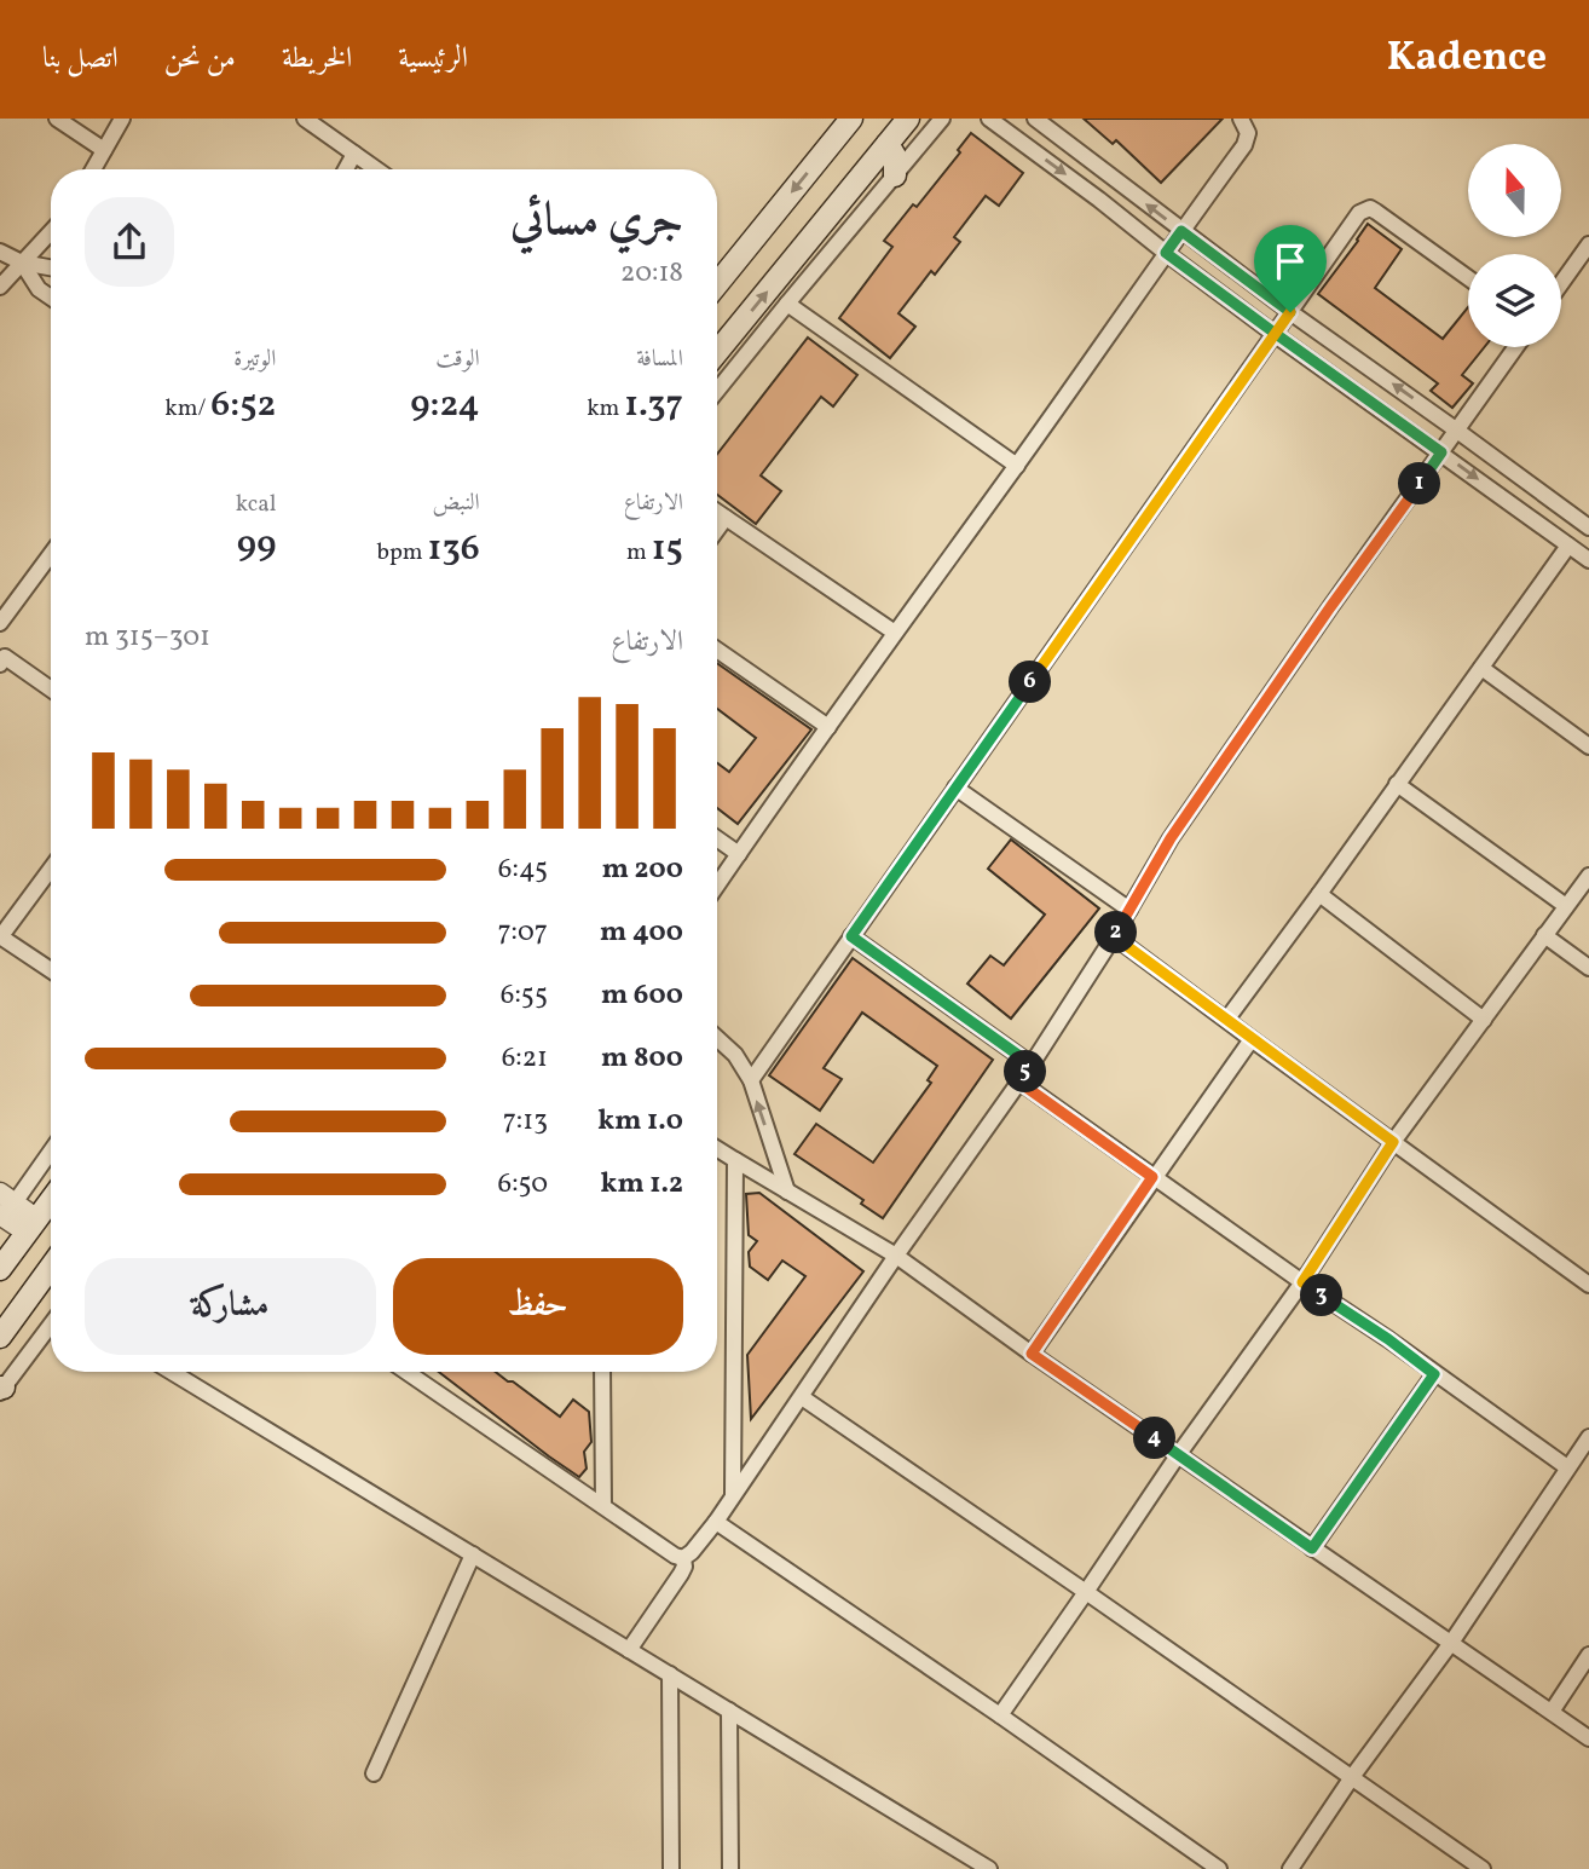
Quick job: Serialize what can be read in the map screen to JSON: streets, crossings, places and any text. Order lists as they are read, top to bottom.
{
  "north": "top",
  "page": {
    "header": "Kadence",
    "nav": [
      "الرئيسية",
      "الخريطة",
      "من نحن",
      "اتصل بنا"
    ],
    "heading": ["جري مسائي", "20:18"],
    "stats": [
      ["المسافة", "1.37 km"],
      ["الوقت", "9:24"],
      ["الوتيرة", "6:52 /km"],
      ["الارتفاع", "15 m"],
      ["النبض", "136 bpm"],
      ["kcal", "99"]
    ],
    "pins": [
      "1",
      "6",
      "2",
      "5",
      "3",
      "4"
    ],
    "chart": ["الارتفاع", "301–315 m"],
    "list": [
      {
        "name": "200 m",
        "note": "6:45"
      },
      {
        "name": "400 m",
        "note": "7:07"
      },
      {
        "name": "600 m",
        "note": "6:55"
      },
      {
        "name": "800 m",
        "note": "6:21"
      },
      {
        "name": "1.0 km",
        "note": "7:13"
      },
      {
        "name": "1.2 km",
        "note": "6:50"
      }
    ],
    "buttons": ["حفظ", "مشاركة"]
  }
}
